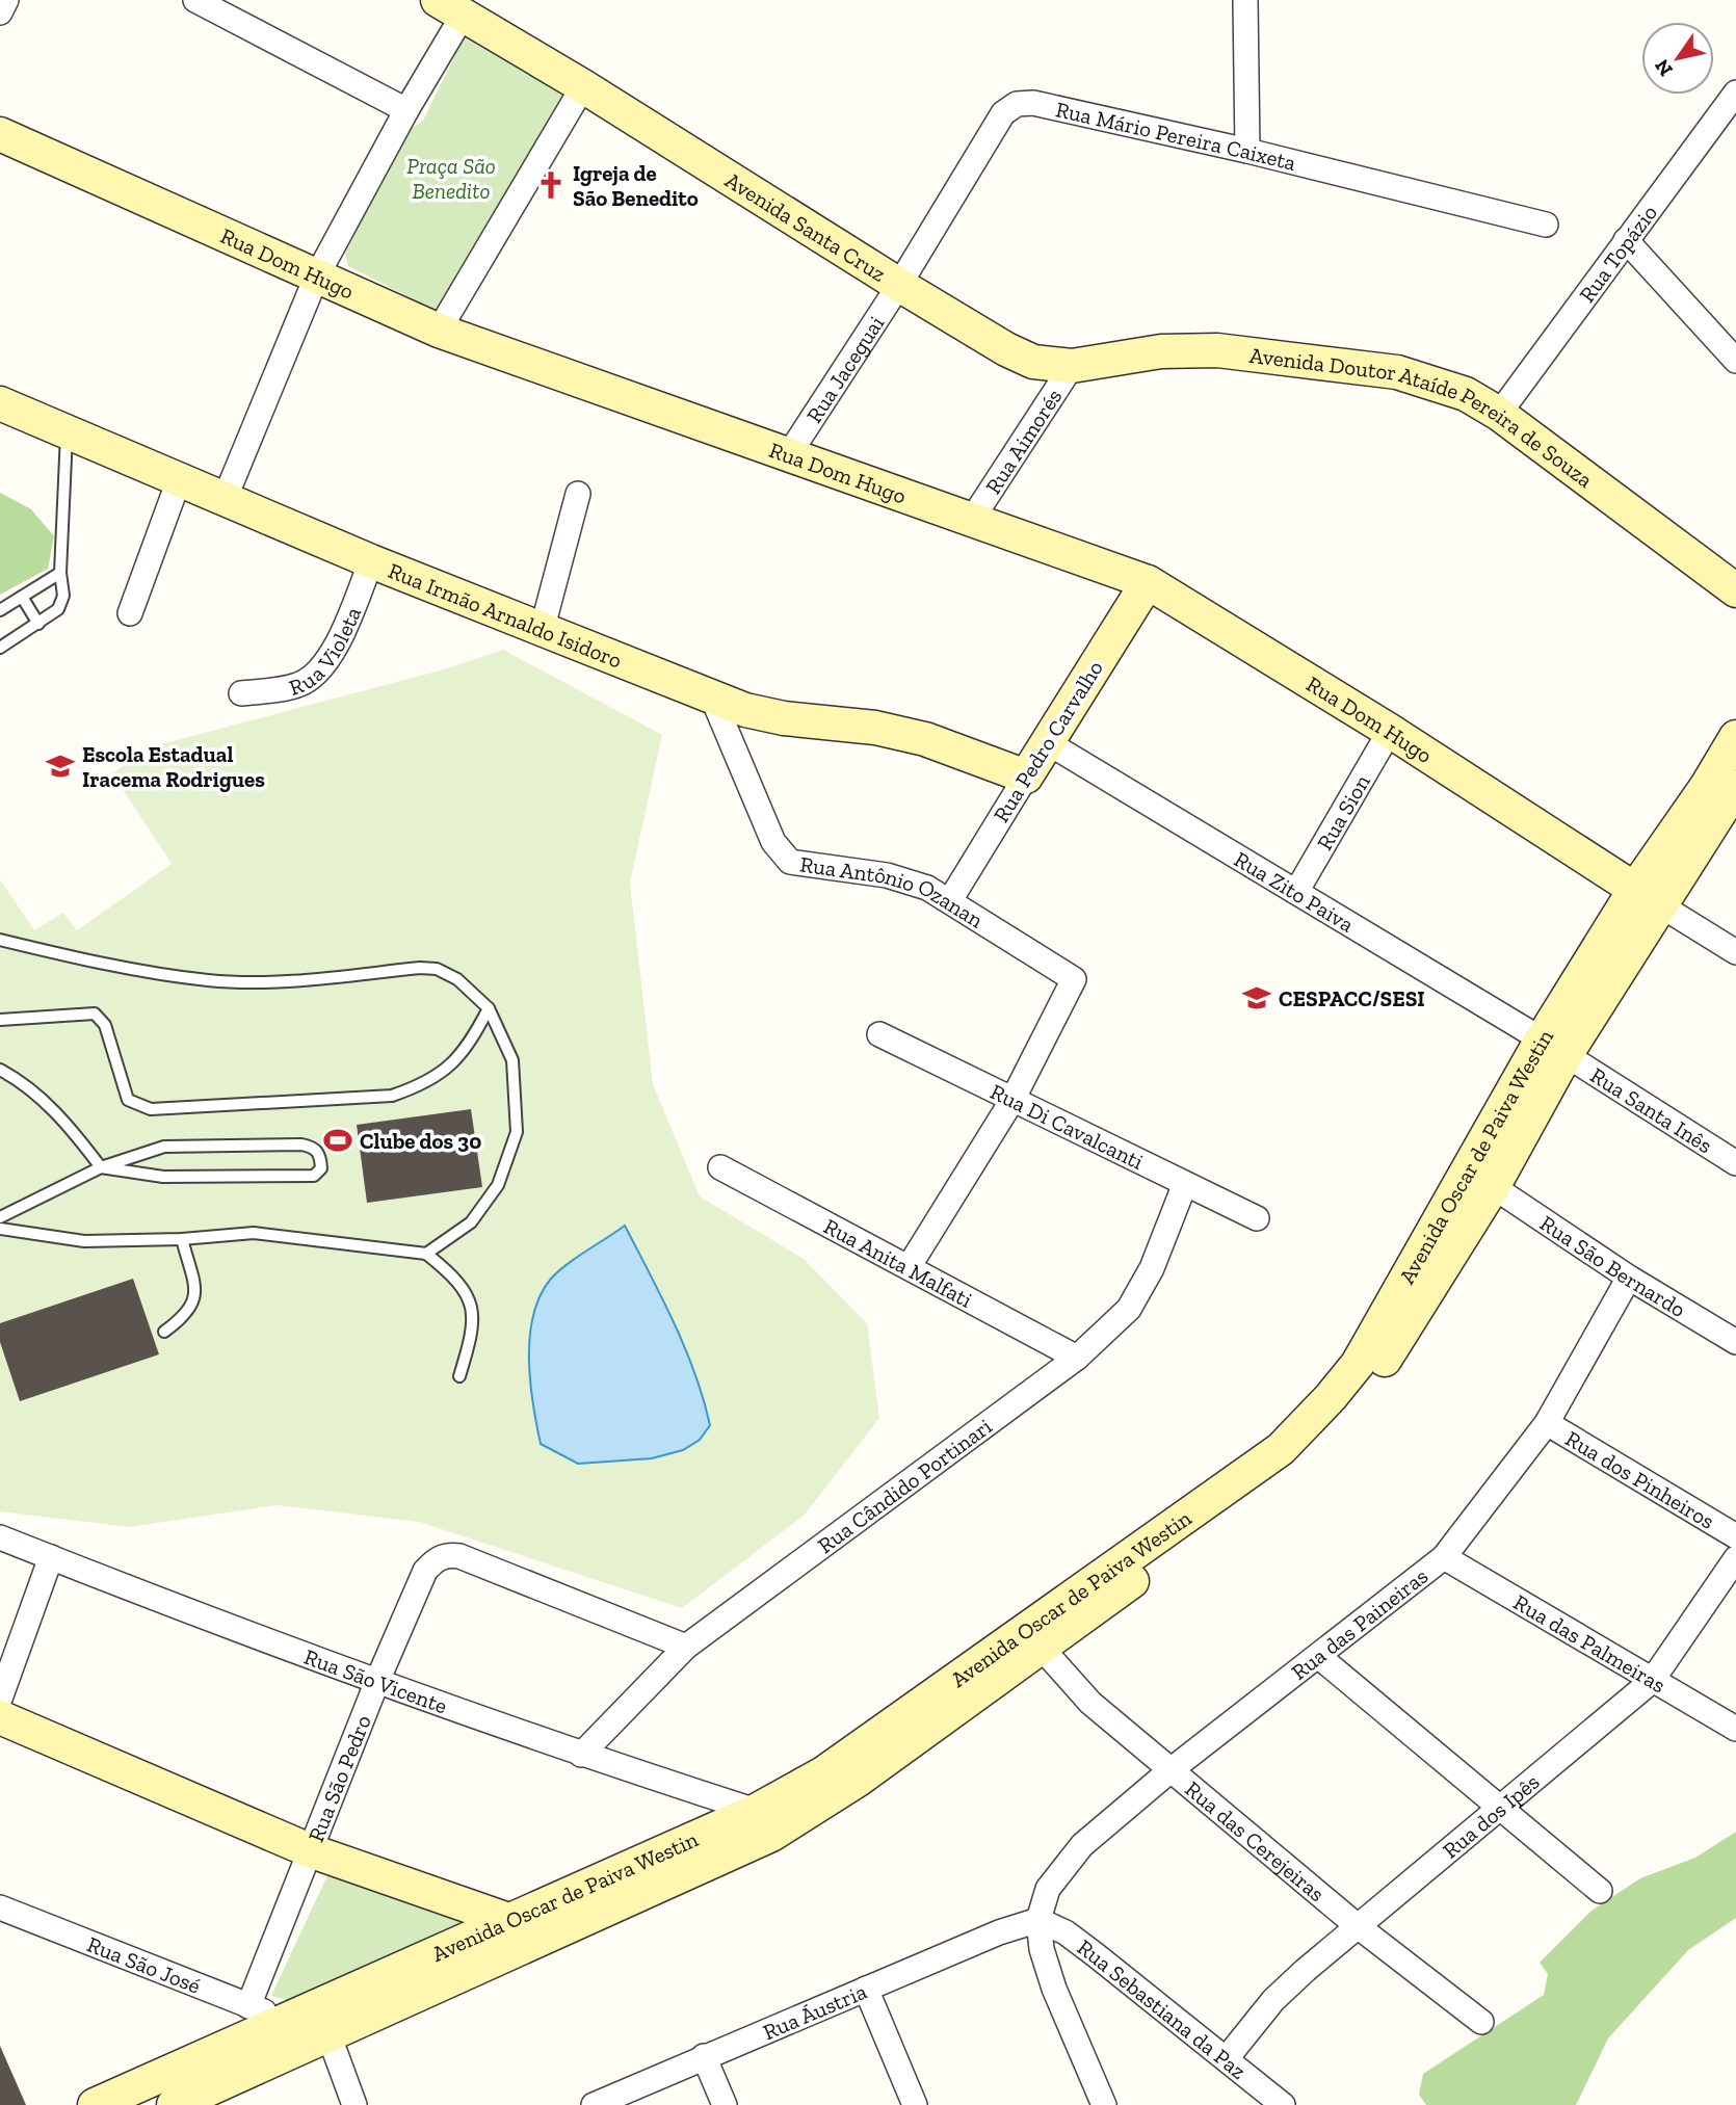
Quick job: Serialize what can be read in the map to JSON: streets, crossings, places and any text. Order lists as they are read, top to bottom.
{
  "streets": {
    "street": [
      "Rua Mário Pereira Caixeta",
      "Avenida Santa Cruz",
      "Rua Topázio",
      "Rua Dom Hugo",
      "Rua Jaceguai",
      "Avenida Doutor Ataíde Pereira de Souza",
      "Rua Aimorés",
      "Rua Irmão Arnaldo Isidoro",
      "Rua Violeta",
      "Rua Pedro Carvalho",
      "Rua Sion",
      "Rua Zito Paiva",
      "Rua Antônio Ozanan",
      "Rua Santa Inês",
      "Rua Di Cavalcanti",
      "Avenida Oscar de Paiva Westin",
      "Rua Anita Malfati",
      "Rua São Bernardo",
      "Rua dos Pinheiros",
      "Rua Cândido Portinari",
      "Rua das Paineiras",
      "Rua das Palmeiras",
      "Rua São Vicente",
      "Rua São Pedro",
      "Rua dos Ipês",
      "Rua das Cerejeiras",
      "Rua São José",
      "Rua Sebastiana da Paz",
      "Rua Áustria"
    ]
  },
  "crossings": [
    ["Rua Mário Pereira Caixeta", "Avenida Santa Cruz"],
    ["Rua Mário Pereira Caixeta", "Rua Jaceguai"],
    ["Avenida Santa Cruz", "Rua Jaceguai"],
    ["Avenida Santa Cruz", "Avenida Doutor Ataíde Pereira de Souza"],
    ["Avenida Santa Cruz", "Rua Aimorés"],
    ["Rua Topázio", "Avenida Doutor Ataíde Pereira de Souza"],
    ["Rua Dom Hugo", "Rua Jaceguai"],
    ["Rua Dom Hugo", "Rua Aimorés"],
    ["Rua Dom Hugo", "Rua Pedro Carvalho"],
    ["Rua Dom Hugo", "Rua Sion"],
    ["Rua Dom Hugo", "Avenida Oscar de Paiva Westin"],
    ["Avenida Doutor Ataíde Pereira de Souza", "Rua Aimorés"],
    ["Rua Irmão Arnaldo Isidoro", "Rua Violeta"],
    ["Rua Irmão Arnaldo Isidoro", "Rua Pedro Carvalho"],
    ["Rua Irmão Arnaldo Isidoro", "Rua Antônio Ozanan"],
    ["Rua Pedro Carvalho", "Rua Zito Paiva"],
    ["Rua Pedro Carvalho", "Rua Antônio Ozanan"],
    ["Rua Sion", "Rua Zito Paiva"],
    ["Rua Zito Paiva", "Rua Santa Inês"],
    ["Rua Zito Paiva", "Avenida Oscar de Paiva Westin"],
    ["Rua Antônio Ozanan", "Rua Di Cavalcanti"],
    ["Rua Santa Inês", "Avenida Oscar de Paiva Westin"],
    ["Rua Di Cavalcanti", "Rua Cândido Portinari"],
    ["Avenida Oscar de Paiva Westin", "Rua São Bernardo"],
    ["Avenida Oscar de Paiva Westin", "Rua São Vicente"],
    ["Avenida Oscar de Paiva Westin", "Rua das Cerejeiras"],
    ["Avenida Oscar de Paiva Westin", "Rua São José"],
    ["Rua Anita Malfati", "Rua Cândido Portinari"],
    ["Rua São Bernardo", "Rua das Paineiras"],
    ["Rua dos Pinheiros", "Rua das Paineiras"],
    ["Rua Cândido Portinari", "Rua São Vicente"],
    ["Rua Cândido Portinari", "Rua São Pedro"],
    ["Rua das Paineiras", "Rua das Palmeiras"],
    ["Rua das Paineiras", "Rua das Cerejeiras"],
    ["Rua das Paineiras", "Rua Sebastiana da Paz"],
    ["Rua das Paineiras", "Rua Áustria"],
    ["Rua das Palmeiras", "Rua dos Ipês"],
    ["Rua São Vicente", "Rua São Pedro"],
    ["Rua São Pedro", "Rua São José"],
    ["Rua dos Ipês", "Rua das Cerejeiras"],
    ["Rua dos Ipês", "Rua Sebastiana da Paz"],
    ["Rua Sebastiana da Paz", "Rua Áustria"]
  ],
  "parks": ["Praça São Benedito"],
  "places": {
    "church": ["Igreja de São Benedito"],
    "school or university": ["Escola Estadual Iracema Rodrigues", "CESPACC/SESI"],
    "sports": ["Clube dos 30"]
  },
  "north": "bottom left"
}
